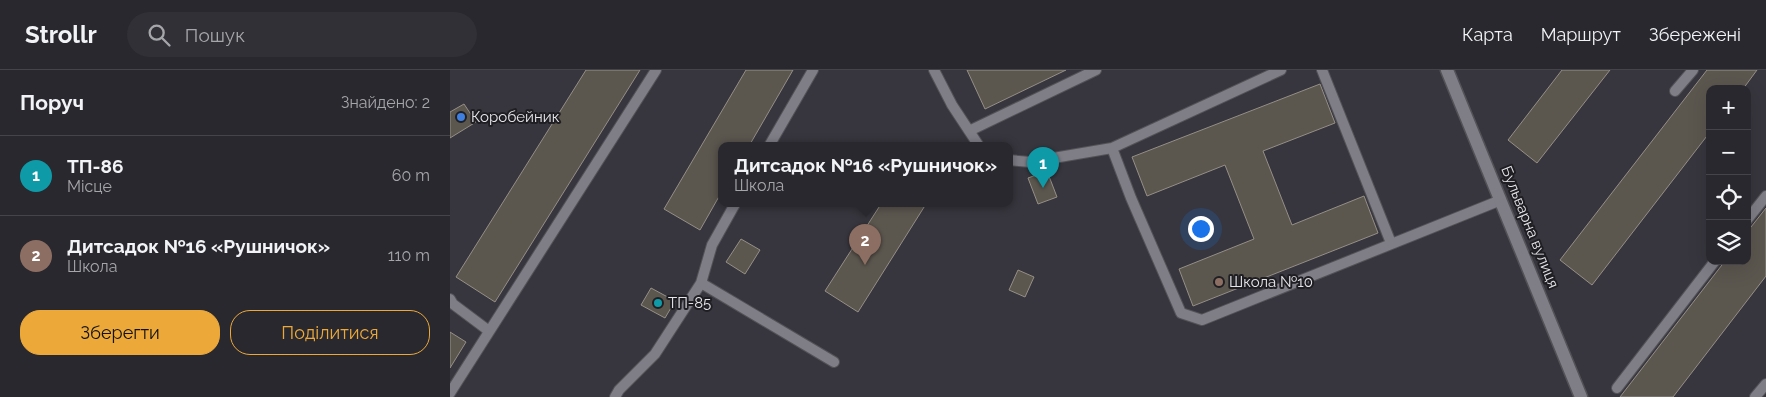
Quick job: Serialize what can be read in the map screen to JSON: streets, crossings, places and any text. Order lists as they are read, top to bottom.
{
  "streets": {
    "street": ["Бульварна вулиця"]
  },
  "places": ["Коробейник", "Школа №10", "ТП-85"],
  "page": {
    "header": "Strollr",
    "search": "Пошук",
    "nav": ["Карта", "Маршрут", "Збережені"],
    "heading": ["Поруч", "Знайдено: 2"],
    "map_buttons": ["+", "−"],
    "list": [
      {
        "mark": "1",
        "name": "ТП-86",
        "note": "Місце",
        "value": "60 m"
      },
      {
        "mark": "2",
        "name": "Дитсадок №16 «Рушничок»",
        "note": "Школа",
        "value": "110 m"
      }
    ],
    "popup": ["Дитсадок №16 «Рушничок»", "Школа"],
    "pins": ["1", "2"],
    "buttons": ["Зберегти", "Поділитися"]
  }
}
